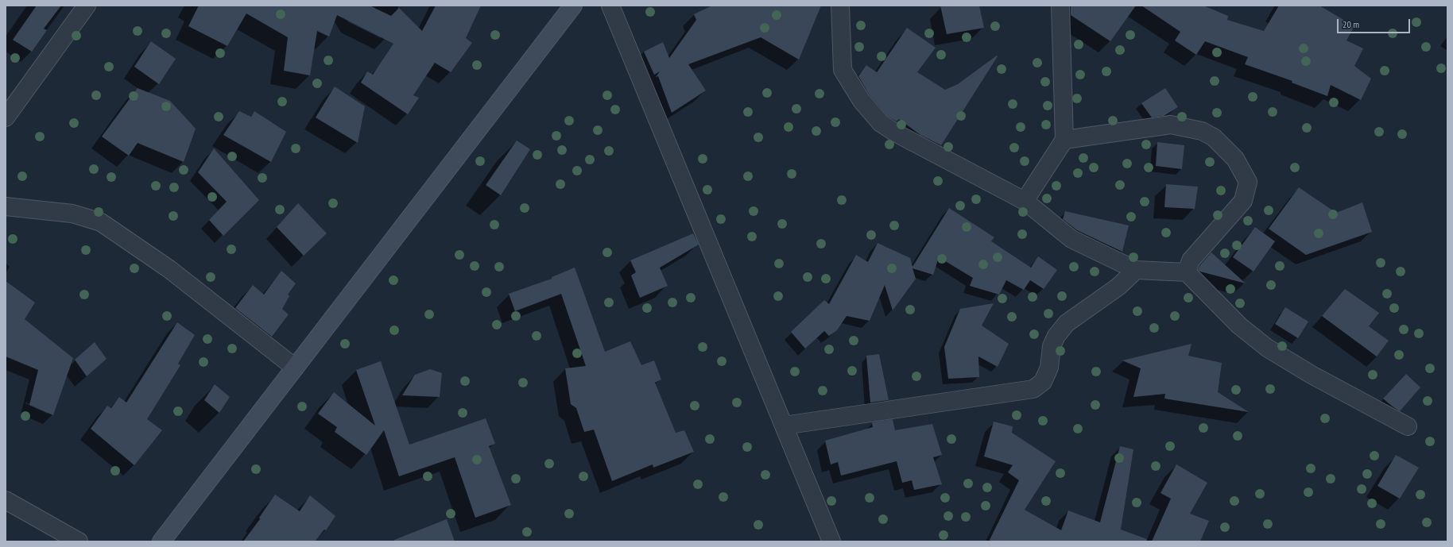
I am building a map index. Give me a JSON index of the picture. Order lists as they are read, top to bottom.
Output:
{
  "scale_bar": "20 m"
}
